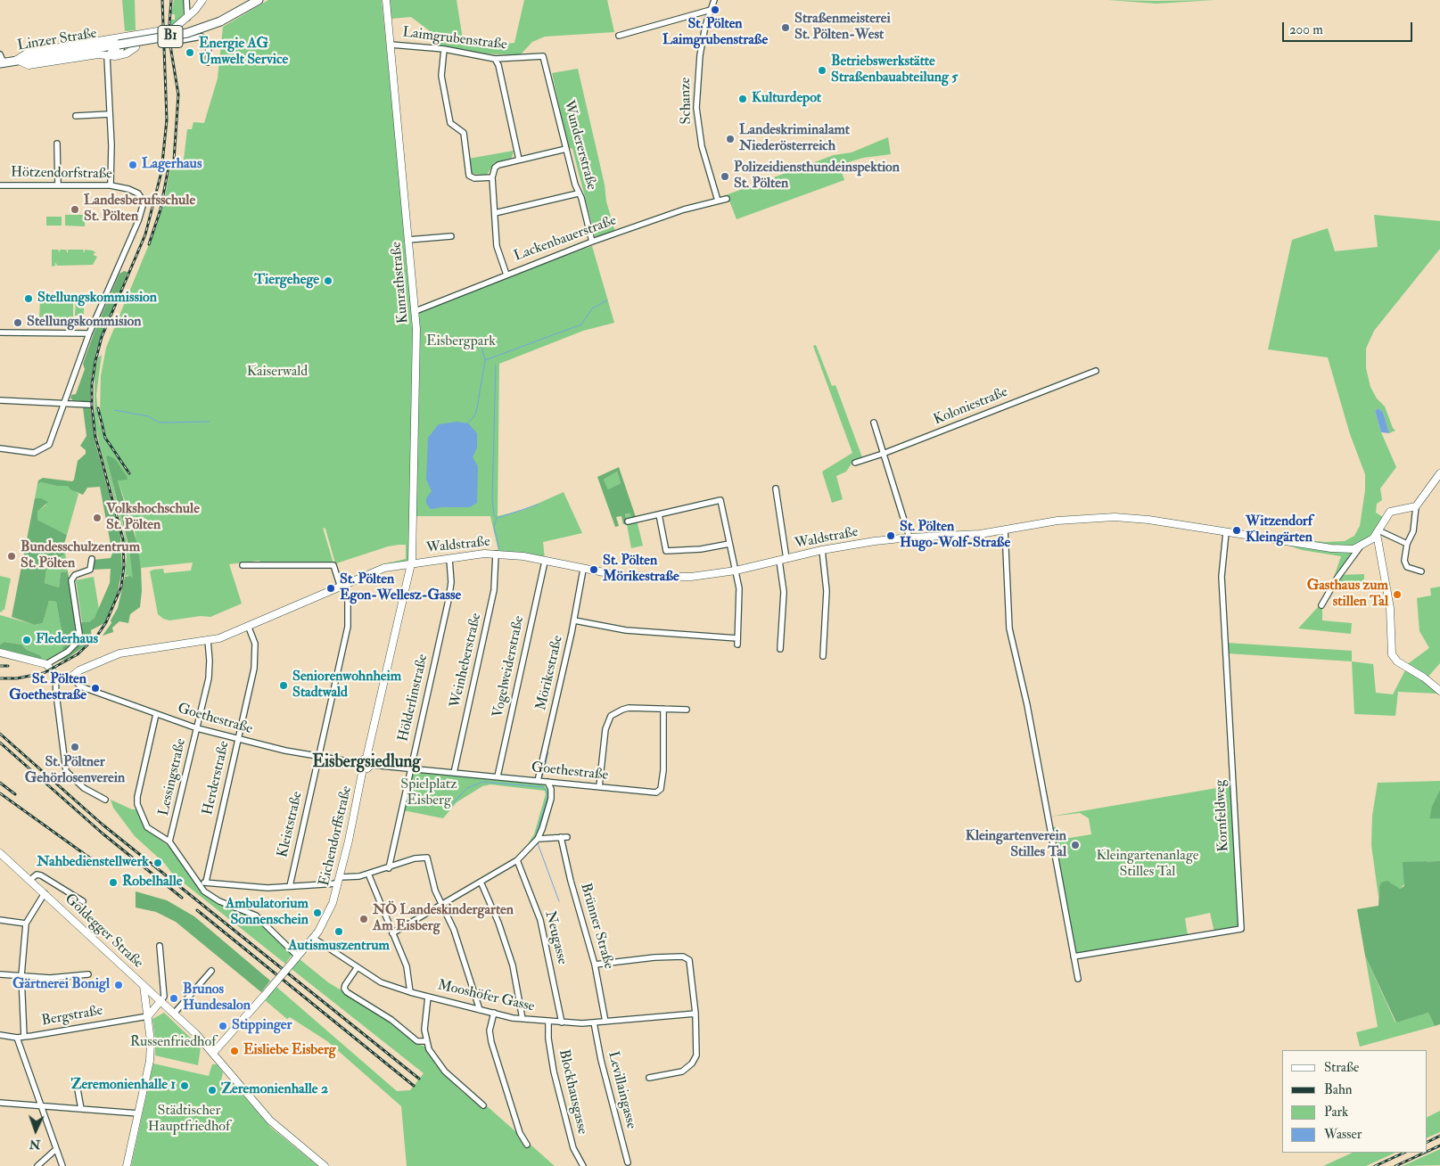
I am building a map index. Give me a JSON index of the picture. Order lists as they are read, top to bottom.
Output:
{
  "streets": {
    "main road": ["B1", "Linzer Straße"],
    "street": [
      "Laimgrubenstraße",
      "Schanze",
      "Wundererstraße",
      "Hötzendorfstraße",
      "Lackenbauerstraße",
      "Kunrathstraße",
      "Koloniestraße",
      "Waldstraße",
      "Weinheberstraße",
      "Vogelweiderstraße",
      "Mörikestraße",
      "Hölderlinstraße",
      "Goethestraße",
      "Lessingstraße",
      "Herderstraße",
      "Kornfeldweg",
      "Kleiststraße",
      "Eichendorffstraße",
      "Brünner Straße",
      "Goldegger Straße",
      "Neugasse",
      "Mooshöfer Gasse",
      "Bergstraße",
      "Levillaingasse",
      "Blockhausgasse"
    ]
  },
  "crossings": [
    ["B1", "Linzer Straße"],
    ["Laimgrubenstraße", "Wundererstraße"],
    ["Laimgrubenstraße", "Kunrathstraße"],
    ["Schanze", "Lackenbauerstraße"],
    ["Wundererstraße", "Lackenbauerstraße"],
    ["Lackenbauerstraße", "Kunrathstraße"],
    ["Kunrathstraße", "Waldstraße"],
    ["Waldstraße", "Weinheberstraße"],
    ["Waldstraße", "Vogelweiderstraße"],
    ["Waldstraße", "Mörikestraße"],
    ["Waldstraße", "Hölderlinstraße"],
    ["Waldstraße", "Goethestraße"],
    ["Waldstraße", "Lessingstraße"],
    ["Waldstraße", "Herderstraße"],
    ["Waldstraße", "Kornfeldweg"],
    ["Waldstraße", "Kleiststraße"],
    ["Weinheberstraße", "Goethestraße"],
    ["Vogelweiderstraße", "Goethestraße"],
    ["Mörikestraße", "Goethestraße"],
    ["Hölderlinstraße", "Goethestraße"],
    ["Goethestraße", "Lessingstraße"],
    ["Goethestraße", "Herderstraße"],
    ["Goethestraße", "Kleiststraße"],
    ["Goethestraße", "Eichendorffstraße"],
    ["Eichendorffstraße", "Goldegger Straße"],
    ["Eichendorffstraße", "Mooshöfer Gasse"],
    ["Brünner Straße", "Mooshöfer Gasse"],
    ["Neugasse", "Mooshöfer Gasse"],
    ["Mooshöfer Gasse", "Levillaingasse"],
    ["Mooshöfer Gasse", "Blockhausgasse"]
  ],
  "districts": ["Eisbergsiedlung"],
  "parks": [
    "Eisbergpark",
    "Kaiserwald",
    "Spielplatz Eisberg",
    "Kleingartenanlage Stilles Tal",
    "Russenfriedhof",
    "Städtischer Hauptfriedhof"
  ],
  "places": [
    "St. Pölten Laimgrubenstraße",
    "Straßenmeisterei St. Pölten-West",
    "Energie AG Umwelt Service",
    "Betriebswerkstätte Straßenbauabteilung 5",
    "Kulturdepot",
    "Landeskriminalamt Niederösterreich",
    "Lagerhaus",
    "Polizeidiensthundeinspektion St. Pölten",
    "Landesberufsschule St. Pölten",
    "Tiergehege",
    "Stellungskommission",
    "Stellungskommision",
    "Volkshochschule St. Pölten",
    "Witzendorf Kleingärten",
    "St. Pölten Hugo-Wolf-Straße",
    "Bundesschulzentrum St. Pölten",
    "St. Pölten Mörikestraße",
    "St. Pölten Egon-Wellesz-Gasse",
    "Gasthaus zum stillen Tal",
    "Flederhaus",
    "Seniorenwohnheim Stadtwald",
    "St. Pölten Goethestraße",
    "St. Pöltner Gehörlosenverein",
    "Kleingartenverein Stilles Tal",
    "Nahbedienstellwerk",
    "Robelhalle",
    "Ambulatorium Sonnenschein",
    "NÖ Landeskindergarten Am Eisberg",
    "Autismuszentrum",
    "Gärtnerei Bonigl",
    "Brunos Hundesalon",
    "Stippinger",
    "Eisliebe Eisberg",
    "Zeremonienhalle 1",
    "Zeremonienhalle 2"
  ],
  "legend": [
    "Straße",
    "Bahn",
    "Park",
    "Wasser"
  ],
  "scale_bar": "200 m",
  "north": "bottom"
}
